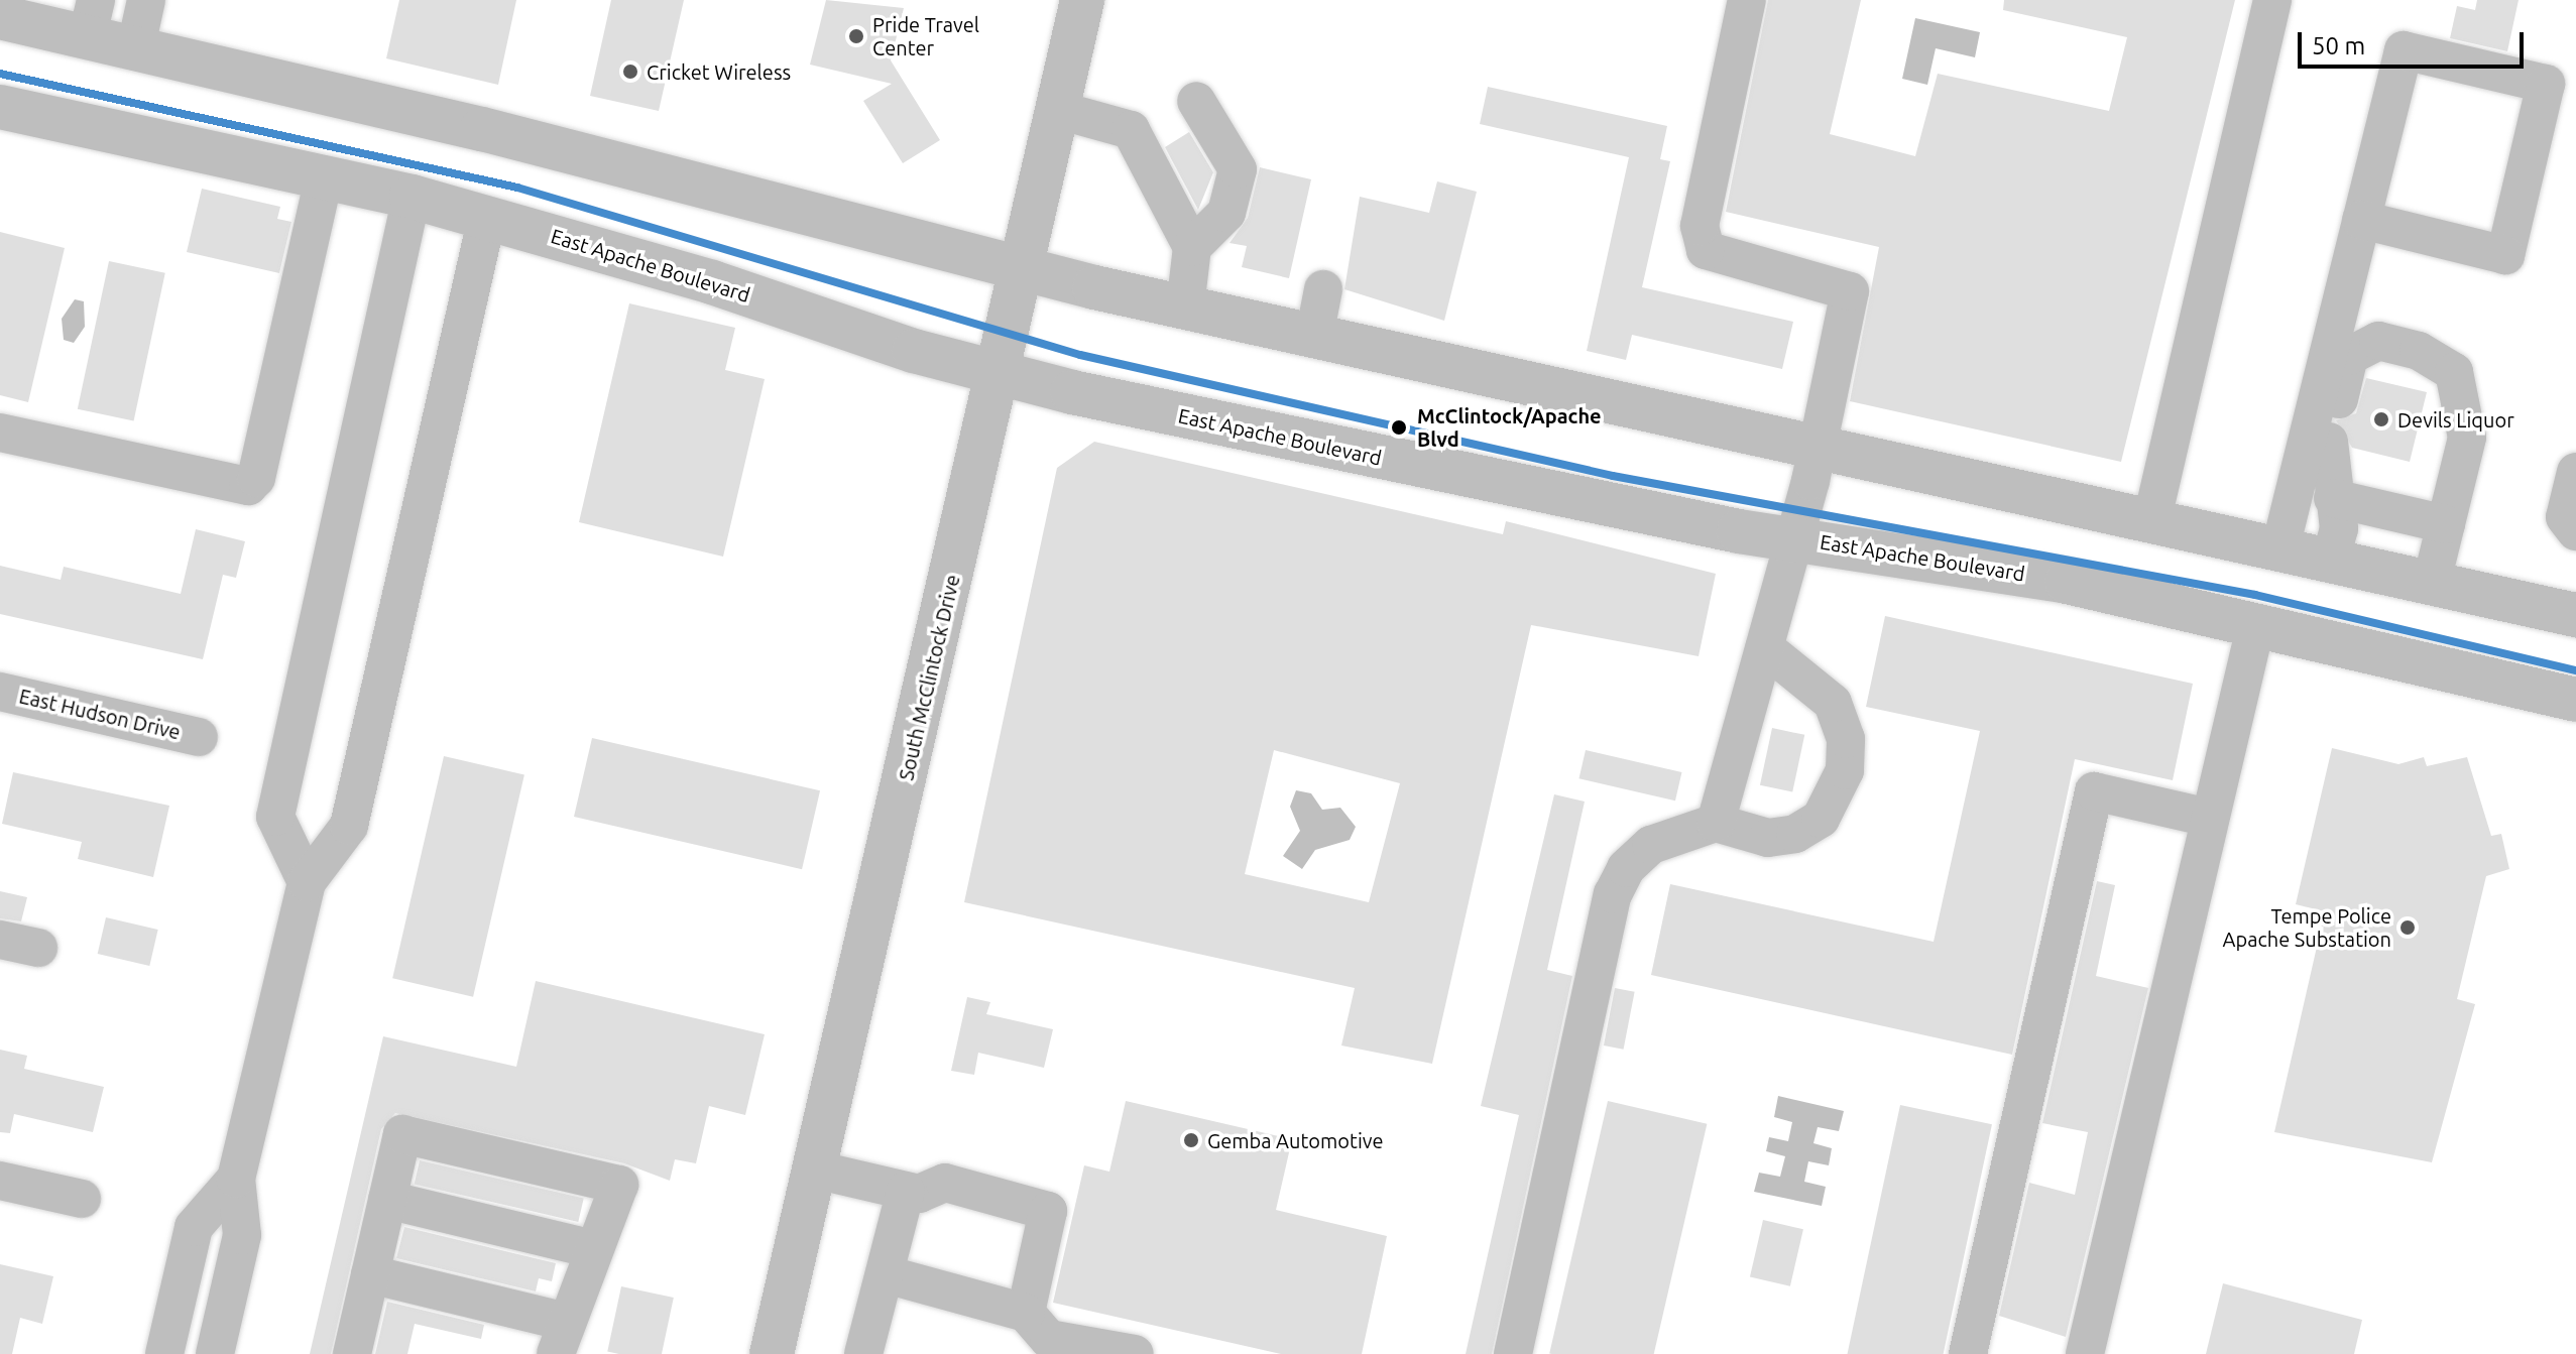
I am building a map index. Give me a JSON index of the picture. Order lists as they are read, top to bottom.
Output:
{
  "streets": {
    "main road": ["East Apache Boulevard", "South McClintock Drive"],
    "street": ["East Hudson Drive"]
  },
  "crossings": [
    ["East Apache Boulevard", "South McClintock Drive"]
  ],
  "places": [
    "Pride Travel Center",
    "Cricket Wireless",
    "Devils Liquor",
    "McClintock/Apache Blvd",
    "Tempe Police Apache Substation",
    "Gemba Automotive"
  ],
  "scale_bar": "50 m"
}
